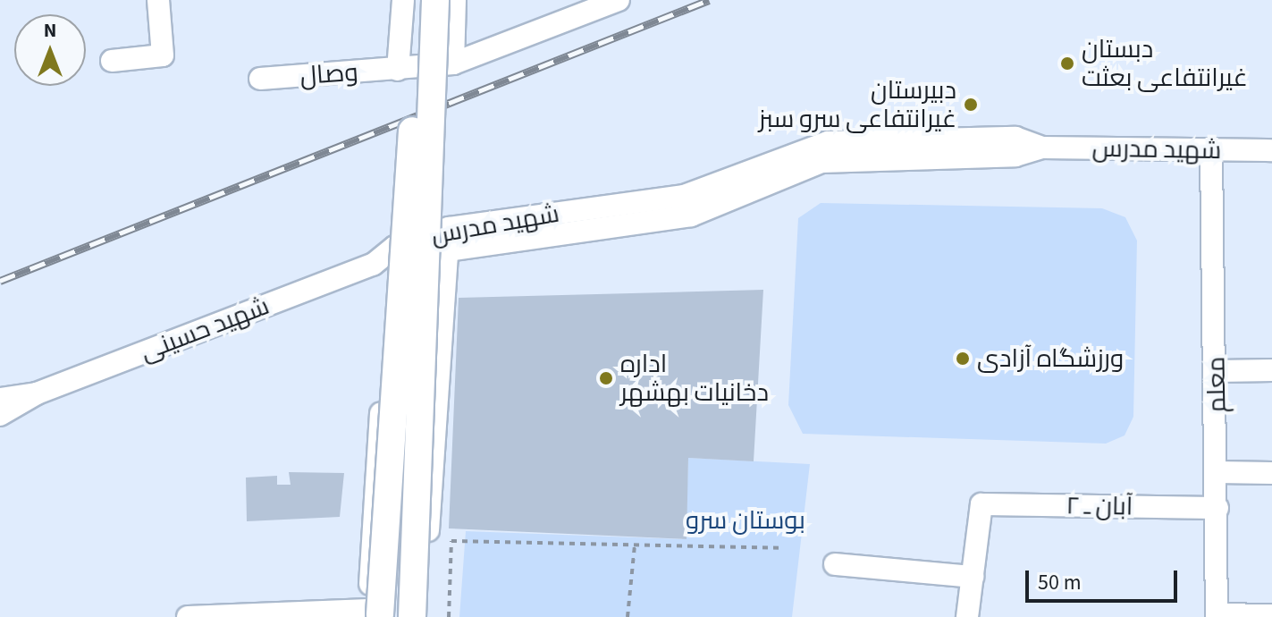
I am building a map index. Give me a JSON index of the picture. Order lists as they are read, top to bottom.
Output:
{
  "streets": {
    "street": [
      "وصال",
      "شهید مدرس",
      "شهید حسینی",
      "معلم",
      "آبان ـ ۲"
    ]
  },
  "crossings": [
    ["شهید مدرس", "شهید حسینی"],
    ["شهید مدرس", "معلم"],
    ["معلم", "آبان ـ ۲"]
  ],
  "parks": ["بوستان سرو"],
  "places": [
    "دبستان غیرانتفاعی بعثت",
    "دبیرستان غیرانتفاعی سرو سبز",
    "ورزشگاه آزادی",
    "اداره دخانیات بهشهر"
  ],
  "scale_bar": "50 m",
  "north": "top"
}
